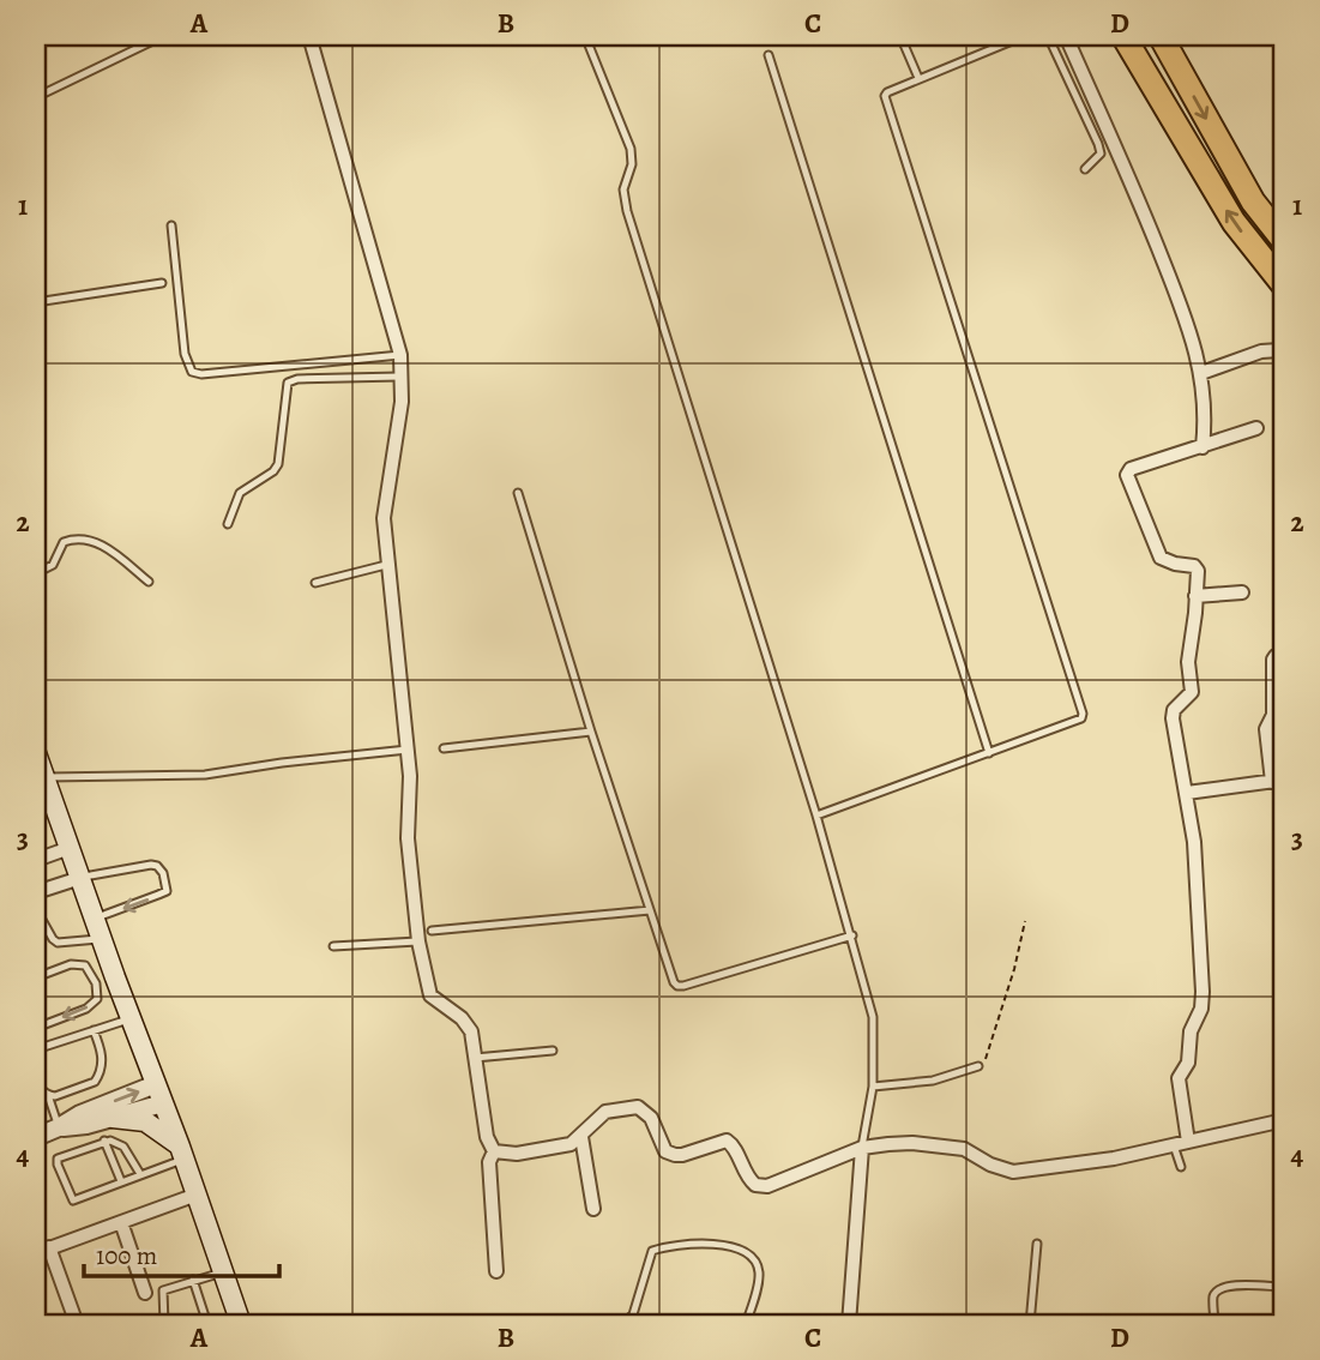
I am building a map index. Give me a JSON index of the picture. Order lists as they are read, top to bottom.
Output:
{
  "scale_bar": "100 m",
  "grid": {
    "columns": [
      "A",
      "B",
      "C",
      "D"
    ],
    "rows": [
      "1",
      "2",
      "3",
      "4"
    ]
  }
}
